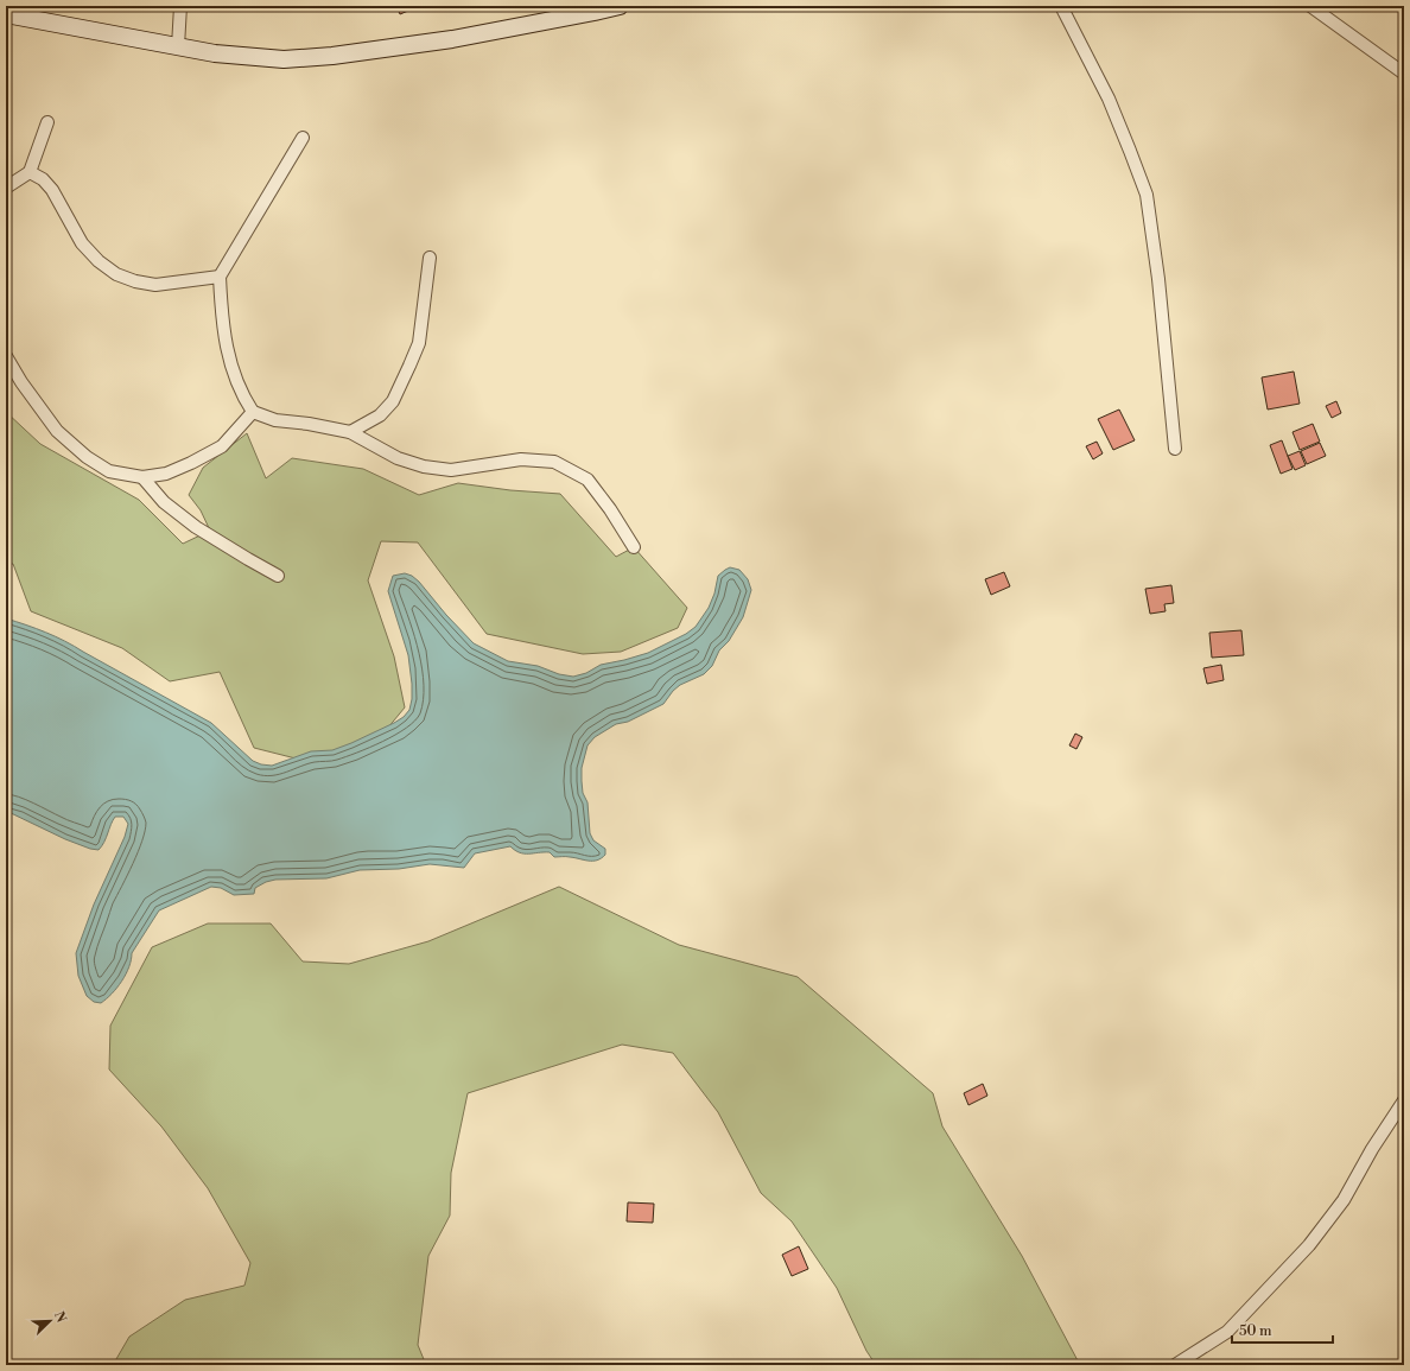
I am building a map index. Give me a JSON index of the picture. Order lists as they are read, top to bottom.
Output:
{
  "scale_bar": "50 m",
  "north": "top right"
}
